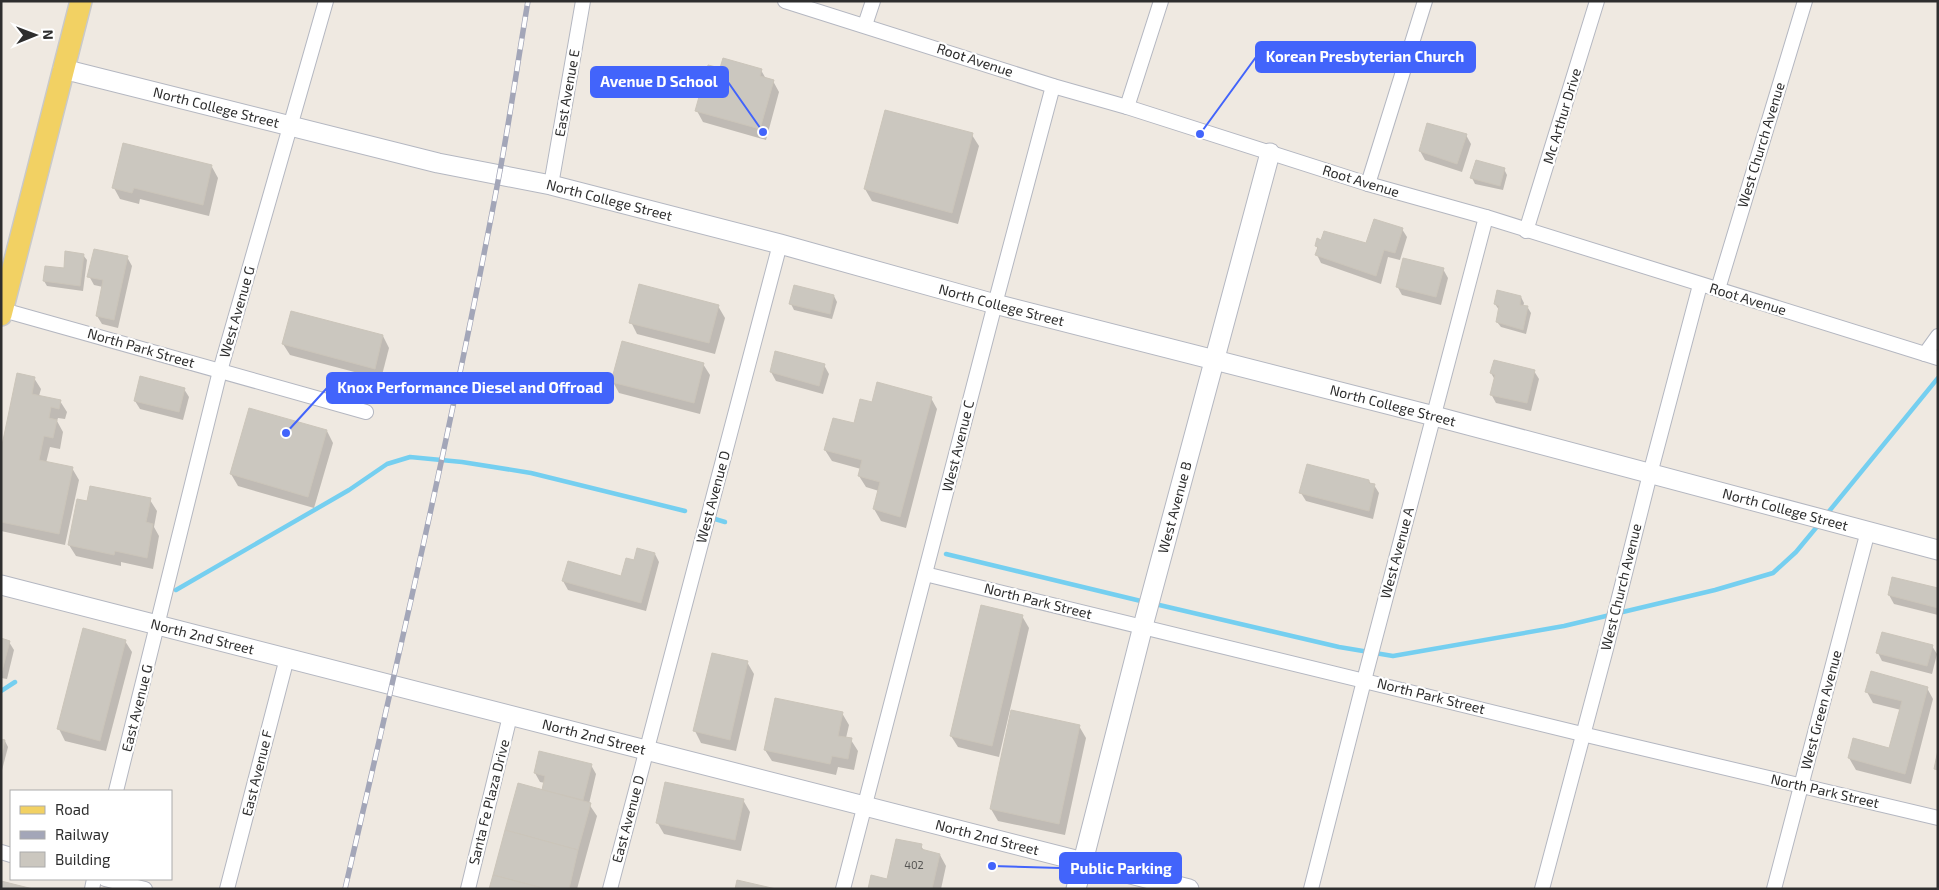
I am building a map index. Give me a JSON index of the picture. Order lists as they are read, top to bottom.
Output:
{
  "streets": {
    "street": [
      "Root Avenue",
      "East Avenue E",
      "North College Street",
      "Mc Arthur Drive",
      "West Church Avenue",
      "West Avenue G",
      "North Park Street",
      "West Avenue C",
      "West Avenue D",
      "West Avenue B",
      "West Avenue A",
      "North 2nd Street",
      "East Avenue G",
      "West Green Avenue",
      "East Avenue F",
      "Santa Fe Plaza Drive",
      "East Avenue D"
    ]
  },
  "crossings": [
    ["Root Avenue", "Mc Arthur Drive"],
    ["Root Avenue", "West Church Avenue"],
    ["Root Avenue", "West Avenue C"],
    ["Root Avenue", "West Avenue B"],
    ["Root Avenue", "West Avenue A"],
    ["East Avenue E", "North College Street"],
    ["North College Street", "West Church Avenue"],
    ["North College Street", "West Avenue G"],
    ["North College Street", "West Avenue C"],
    ["North College Street", "West Avenue D"],
    ["North College Street", "West Avenue B"],
    ["North College Street", "West Avenue A"],
    ["North College Street", "West Green Avenue"],
    ["West Church Avenue", "North Park Street"],
    ["West Avenue G", "North Park Street"],
    ["West Avenue G", "North 2nd Street"],
    ["West Avenue G", "East Avenue G"],
    ["North Park Street", "West Avenue C"],
    ["North Park Street", "West Avenue B"],
    ["North Park Street", "West Avenue A"],
    ["North Park Street", "West Green Avenue"],
    ["West Avenue C", "North 2nd Street"],
    ["West Avenue D", "North 2nd Street"],
    ["West Avenue D", "East Avenue D"],
    ["West Avenue B", "North 2nd Street"],
    ["North 2nd Street", "East Avenue G"],
    ["North 2nd Street", "East Avenue F"],
    ["North 2nd Street", "Santa Fe Plaza Drive"],
    ["North 2nd Street", "East Avenue D"]
  ],
  "places": [
    "Avenue D School",
    "Korean Presbyterian Church",
    "Knox Performance Diesel and Offroad",
    "Public Parking"
  ],
  "house_numbers": ["402"],
  "legend": ["Road", "Railway", "Building"],
  "north": "right"
}
